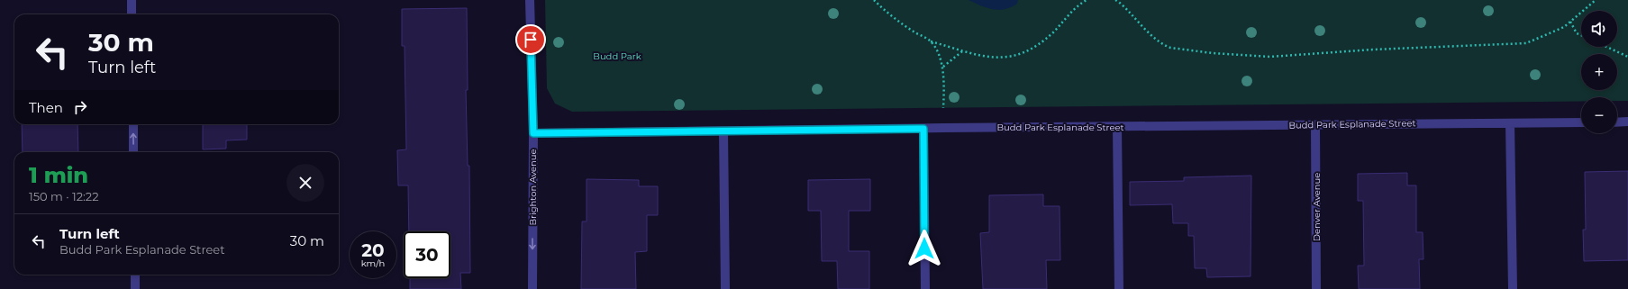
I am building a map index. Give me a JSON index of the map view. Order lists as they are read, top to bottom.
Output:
{
  "streets": {
    "street": ["Budd Park Esplanade Street", "Brighton Avenue", "Denver Avenue"]
  },
  "crossings": [
    ["Budd Park Esplanade Street", "Brighton Avenue"],
    ["Budd Park Esplanade Street", "Denver Avenue"]
  ],
  "one_way": ["Brighton Avenue"],
  "parks": ["Budd Park"],
  "page": {
    "map_buttons": ["+", "−"],
    "turn": ["30 m", "Turn left"],
    "then": "Then",
    "heading": ["1 min", "150 m · 12:22"],
    "list": [
      {
        "name": "Turn left",
        "note": "Budd Park Esplanade Street",
        "value": "30 m"
      }
    ],
    "speed": "20 km/h",
    "limit": "30"
  }
}
